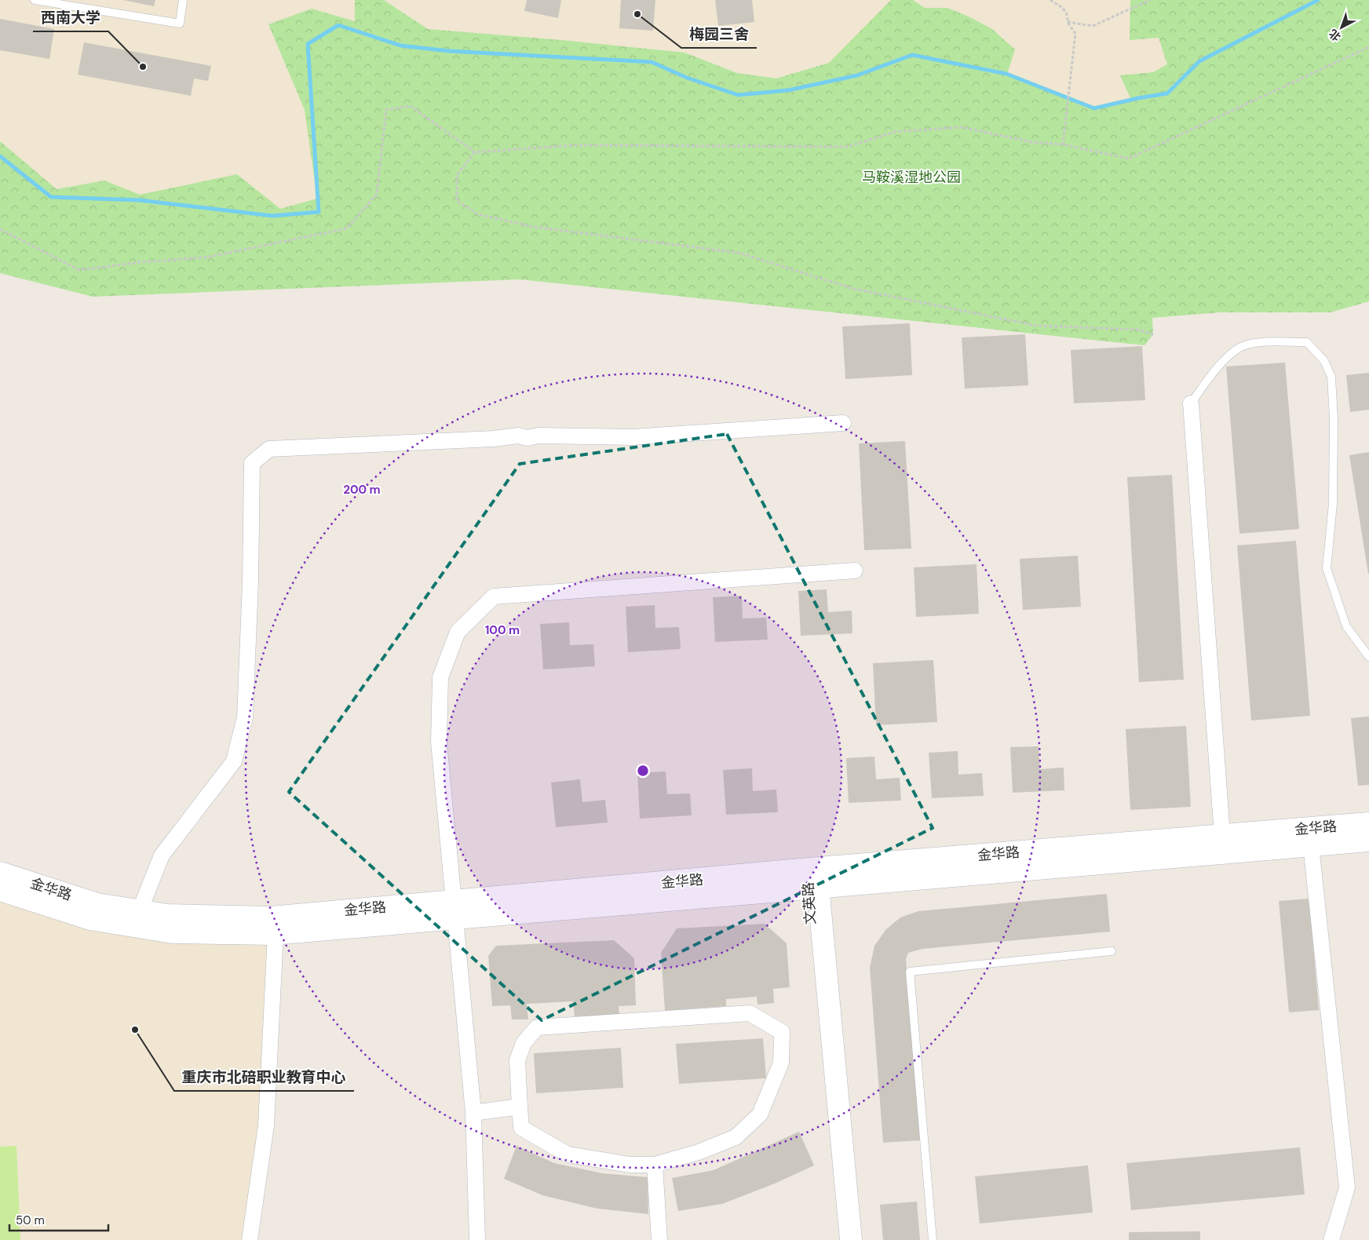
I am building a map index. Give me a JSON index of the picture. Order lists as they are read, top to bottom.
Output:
{
  "streets": {
    "main road": ["金华路", "文英路"]
  },
  "crossings": [
    ["金华路", "文英路"]
  ],
  "parks": ["马鞍溪湿地公园"],
  "places": ["梅园三舍", "西南大学", "重庆市北碚职业教育中心"],
  "scale_bar": "50 m",
  "north": "bottom left",
  "rings": ["200 m", "100 m"]
}
